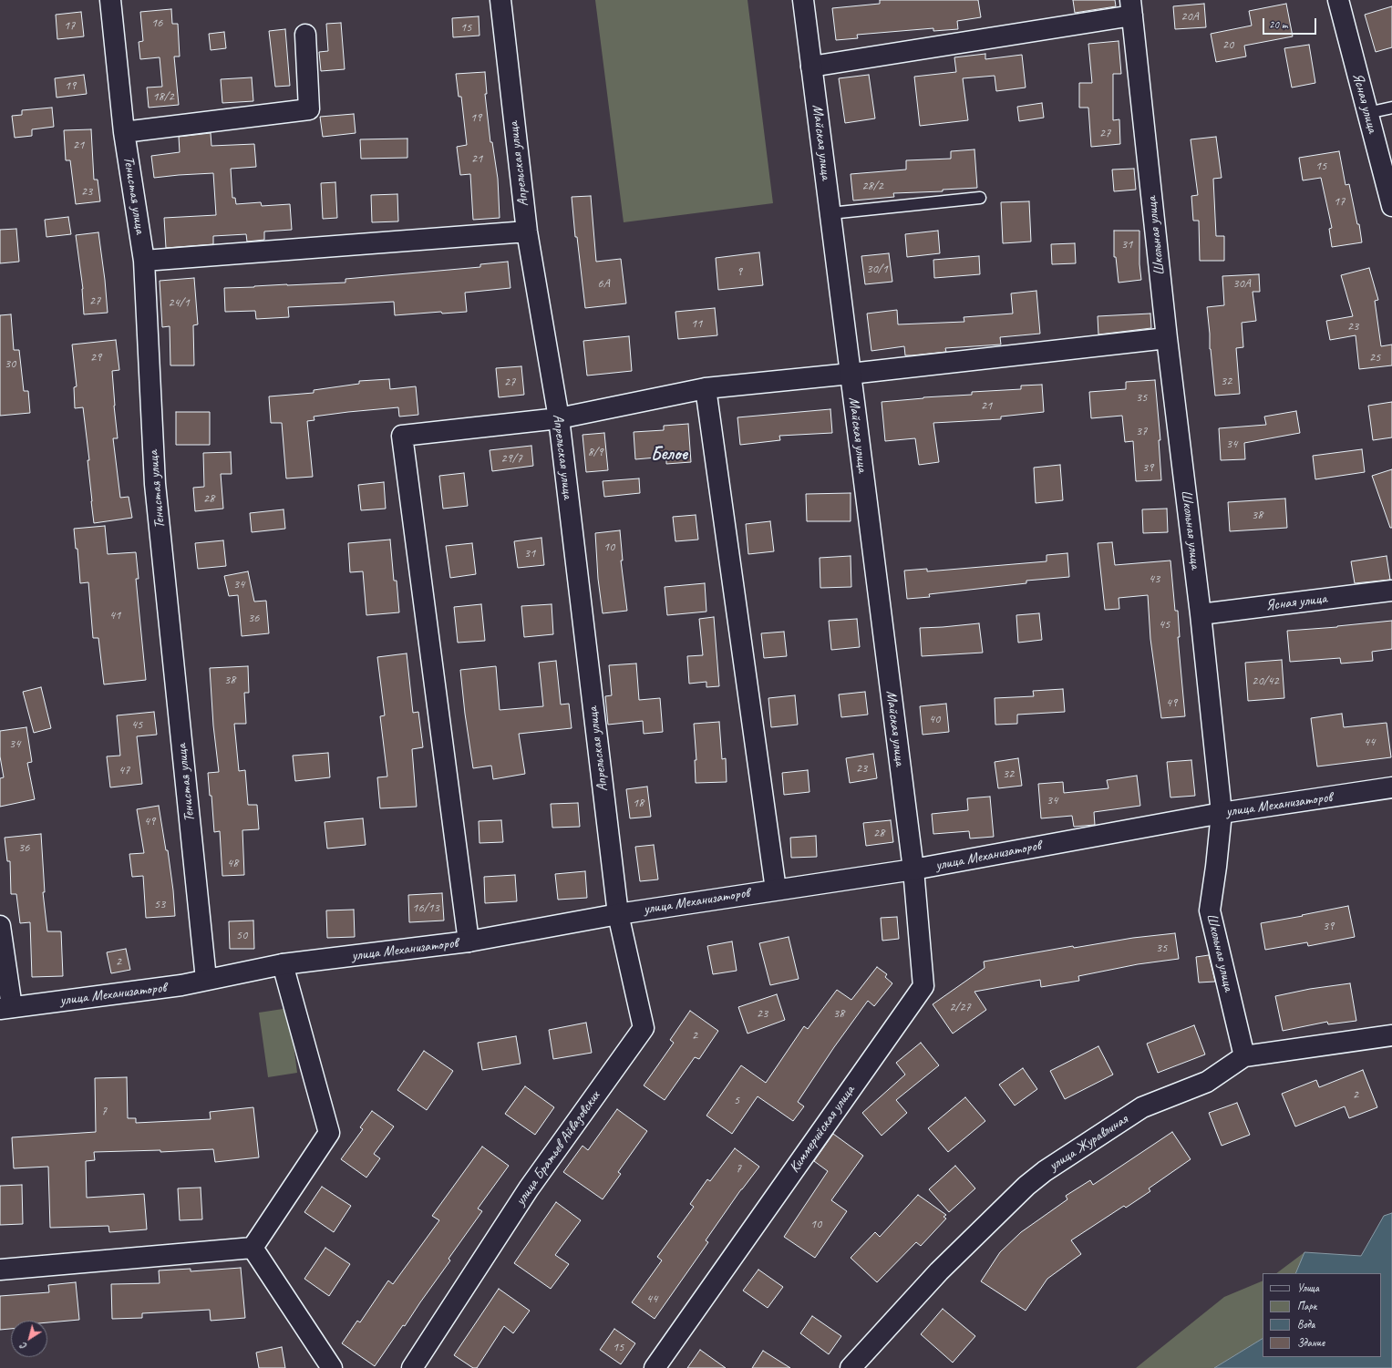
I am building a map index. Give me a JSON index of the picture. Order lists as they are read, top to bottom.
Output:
{
  "streets": {
    "street": [
      "Ясная улица",
      "Майская улица",
      "Апрельская улица",
      "Тенистая улица",
      "Школьная улица",
      "улица Механизаторов",
      "Киммерийская улица",
      "улица Журавлиная",
      "улица Братьев Айвазовских"
    ]
  },
  "crossings": [
    ["Ясная улица", "Школьная улица"],
    ["Майская улица", "улица Механизаторов"],
    ["Майская улица", "Киммерийская улица"],
    ["Апрельская улица", "улица Механизаторов"],
    ["Апрельская улица", "улица Братьев Айвазовских"],
    ["Тенистая улица", "улица Механизаторов"],
    ["Школьная улица", "улица Механизаторов"],
    ["Школьная улица", "улица Журавлиная"],
    ["улица Механизаторов", "Киммерийская улица"],
    ["улица Механизаторов", "улица Братьев Айвазовских"]
  ],
  "districts": ["Белое"],
  "house_numbers": [
    "20А",
    "16",
    "17",
    "15",
    "20",
    "19",
    "18/2",
    "19",
    "27",
    "21",
    "21",
    "15",
    "28/2",
    "23",
    "17",
    "31",
    "30/1",
    "9",
    "6А",
    "30А",
    "27",
    "24/1",
    "11",
    "23",
    "29",
    "25",
    "30",
    "32",
    "27",
    "35",
    "21",
    "37",
    "34",
    "8/9",
    "29/7",
    "39",
    "28",
    "38",
    "10",
    "31",
    "43",
    "34",
    "41",
    "36",
    "45",
    "38",
    "20/42",
    "49",
    "40",
    "45",
    "44",
    "34",
    "23",
    "47",
    "32",
    "34",
    "18",
    "49",
    "28",
    "36",
    "48",
    "53",
    "16/13",
    "39",
    "50",
    "35",
    "2",
    "2/27",
    "23",
    "38",
    "2",
    "2",
    "5",
    "7",
    "7",
    "10",
    "44",
    "15"
  ],
  "legend": [
    "Улица",
    "Парк",
    "Вода",
    "Здание"
  ],
  "scale_bar": "20 m",
  "north": "bottom left"
}
